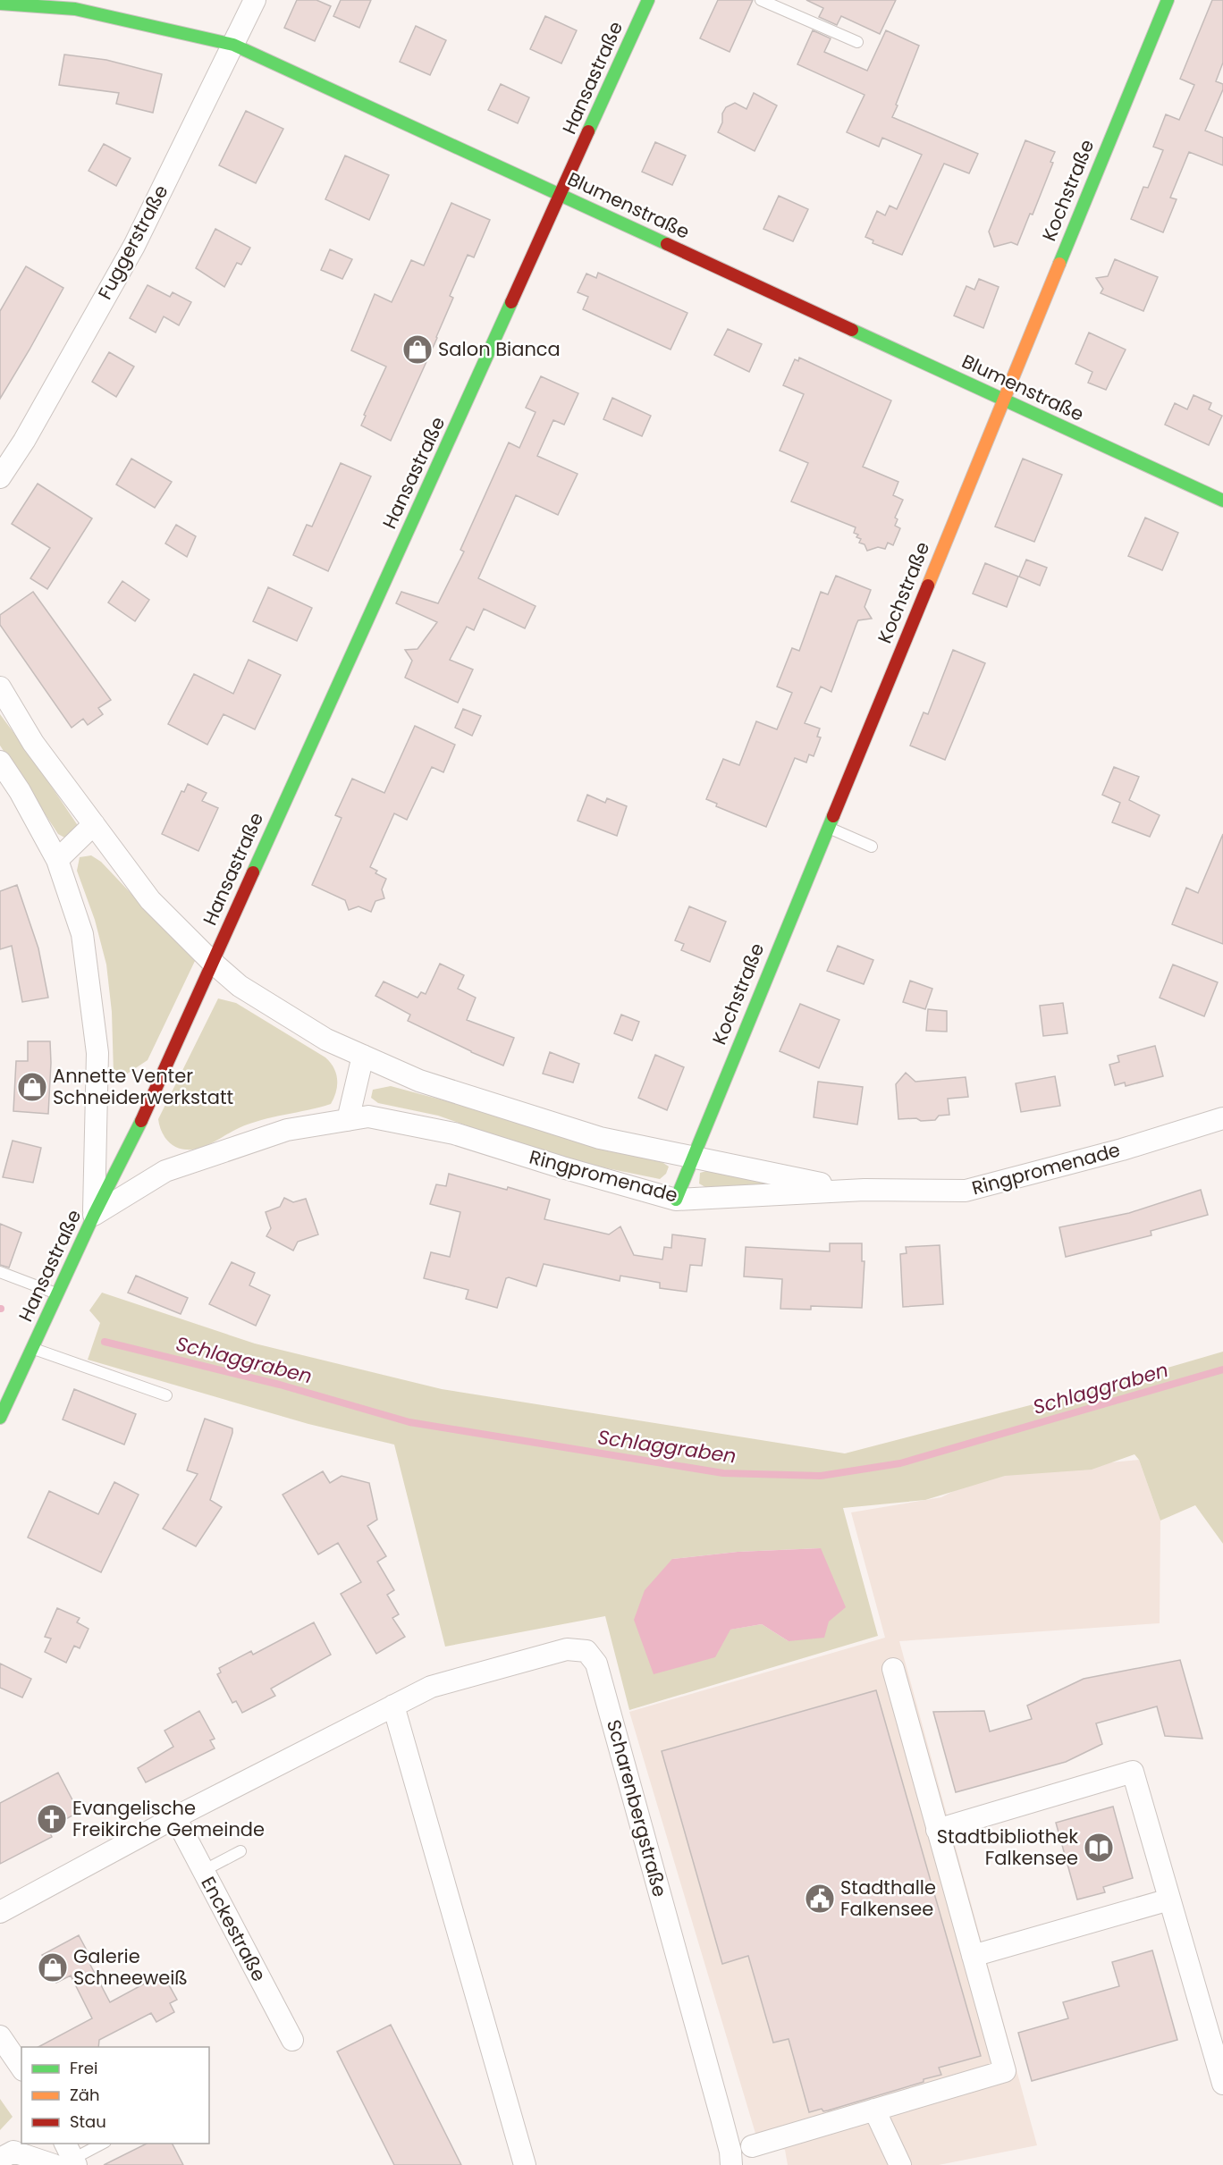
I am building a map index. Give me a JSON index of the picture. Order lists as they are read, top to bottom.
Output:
{
  "streets": {
    "street": [
      "Hansastraße",
      "Kochstraße",
      "Blumenstraße",
      "Fuggerstraße",
      "Ringpromenade",
      "Scharenbergstraße",
      "Enckestraße"
    ]
  },
  "crossings": [
    ["Hansastraße", "Blumenstraße"],
    ["Hansastraße", "Ringpromenade"],
    ["Kochstraße", "Blumenstraße"],
    ["Kochstraße", "Ringpromenade"],
    ["Blumenstraße", "Fuggerstraße"],
    ["Scharenbergstraße", "Enckestraße"]
  ],
  "water": ["Schlaggraben"],
  "places": {
    "shop": ["Salon Bianca", "Annette Venter Schneiderwerkstatt", "Galerie Schneeweiß"],
    "church": ["Evangelische Freikirche Gemeinde"],
    "library": ["Stadtbibliothek Falkensee"],
    "public building": ["Stadthalle Falkensee"]
  },
  "legend": ["Frei", "Zäh", "Stau"]
}
